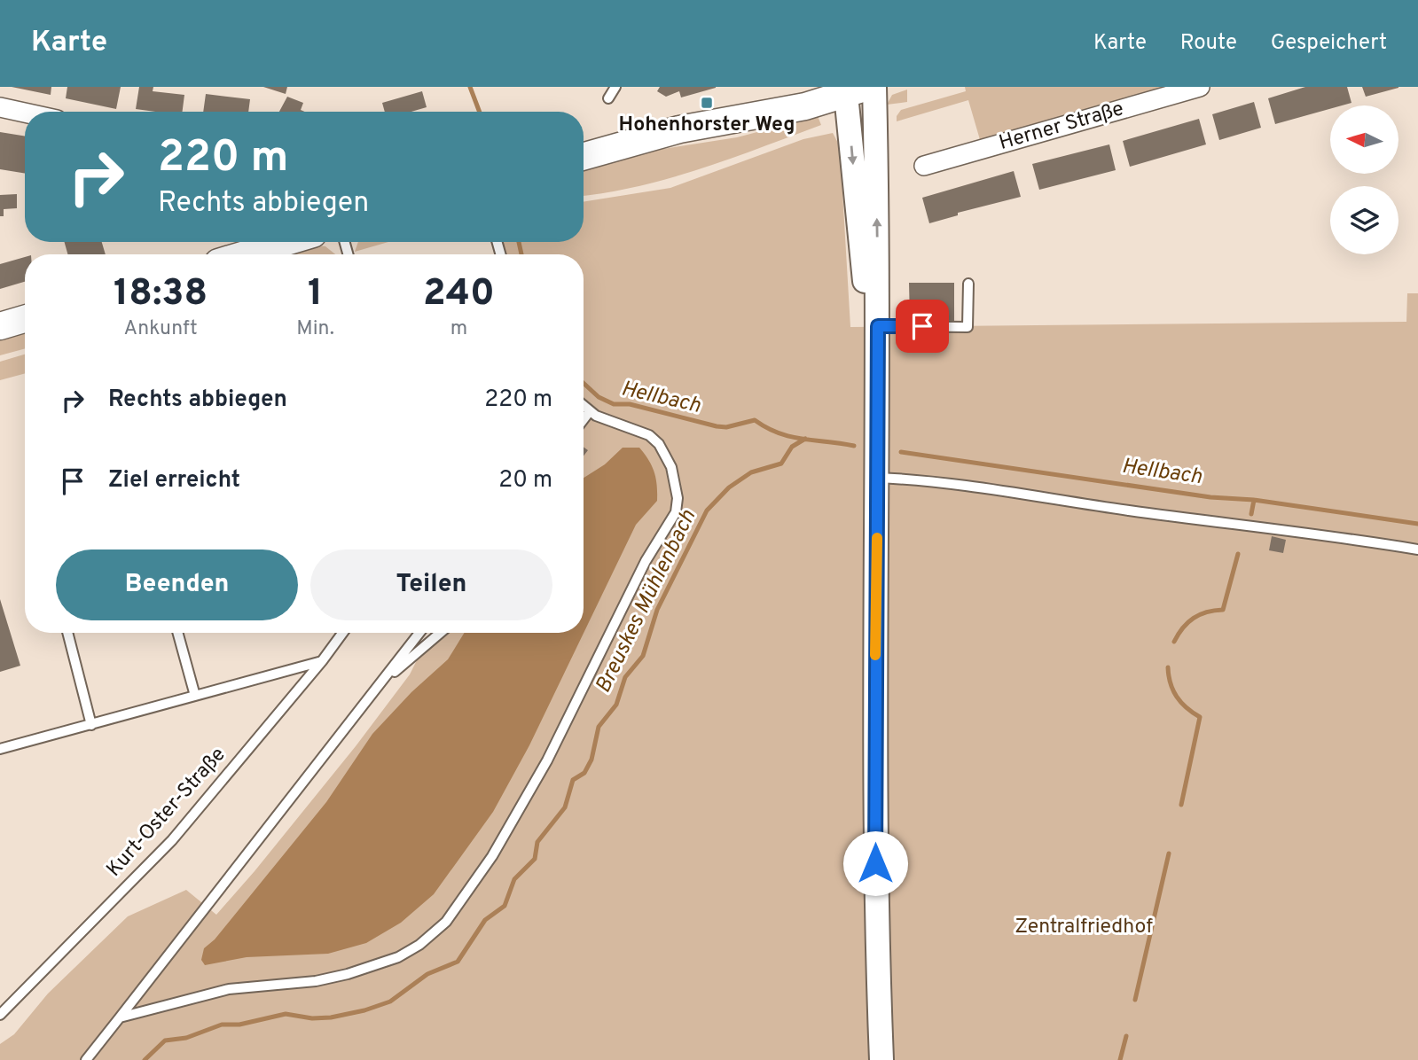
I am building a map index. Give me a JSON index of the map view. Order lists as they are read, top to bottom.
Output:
{
  "streets": {
    "street": ["Herner Straße"],
    "lane": ["Kurt-Oster-Straße"]
  },
  "water": ["Hellbach", "Breuskes Mühlenbach"],
  "parks": ["Zentralfriedhof"],
  "places": {
    "transit": ["Hohenhorster Weg"]
  },
  "north": "left",
  "page": {
    "header": "Karte",
    "nav": ["Karte", "Route", "Gespeichert"],
    "turn": ["220 m", "Rechts abbiegen"],
    "eta": [
      "18:38",
      "Ankunft",
      "1",
      "Min.",
      "240",
      "m"
    ],
    "list": [
      {
        "name": "Rechts abbiegen",
        "value": "220 m"
      },
      {
        "name": "Ziel erreicht",
        "value": "20 m"
      }
    ],
    "buttons": ["Beenden", "Teilen"]
  }
}
